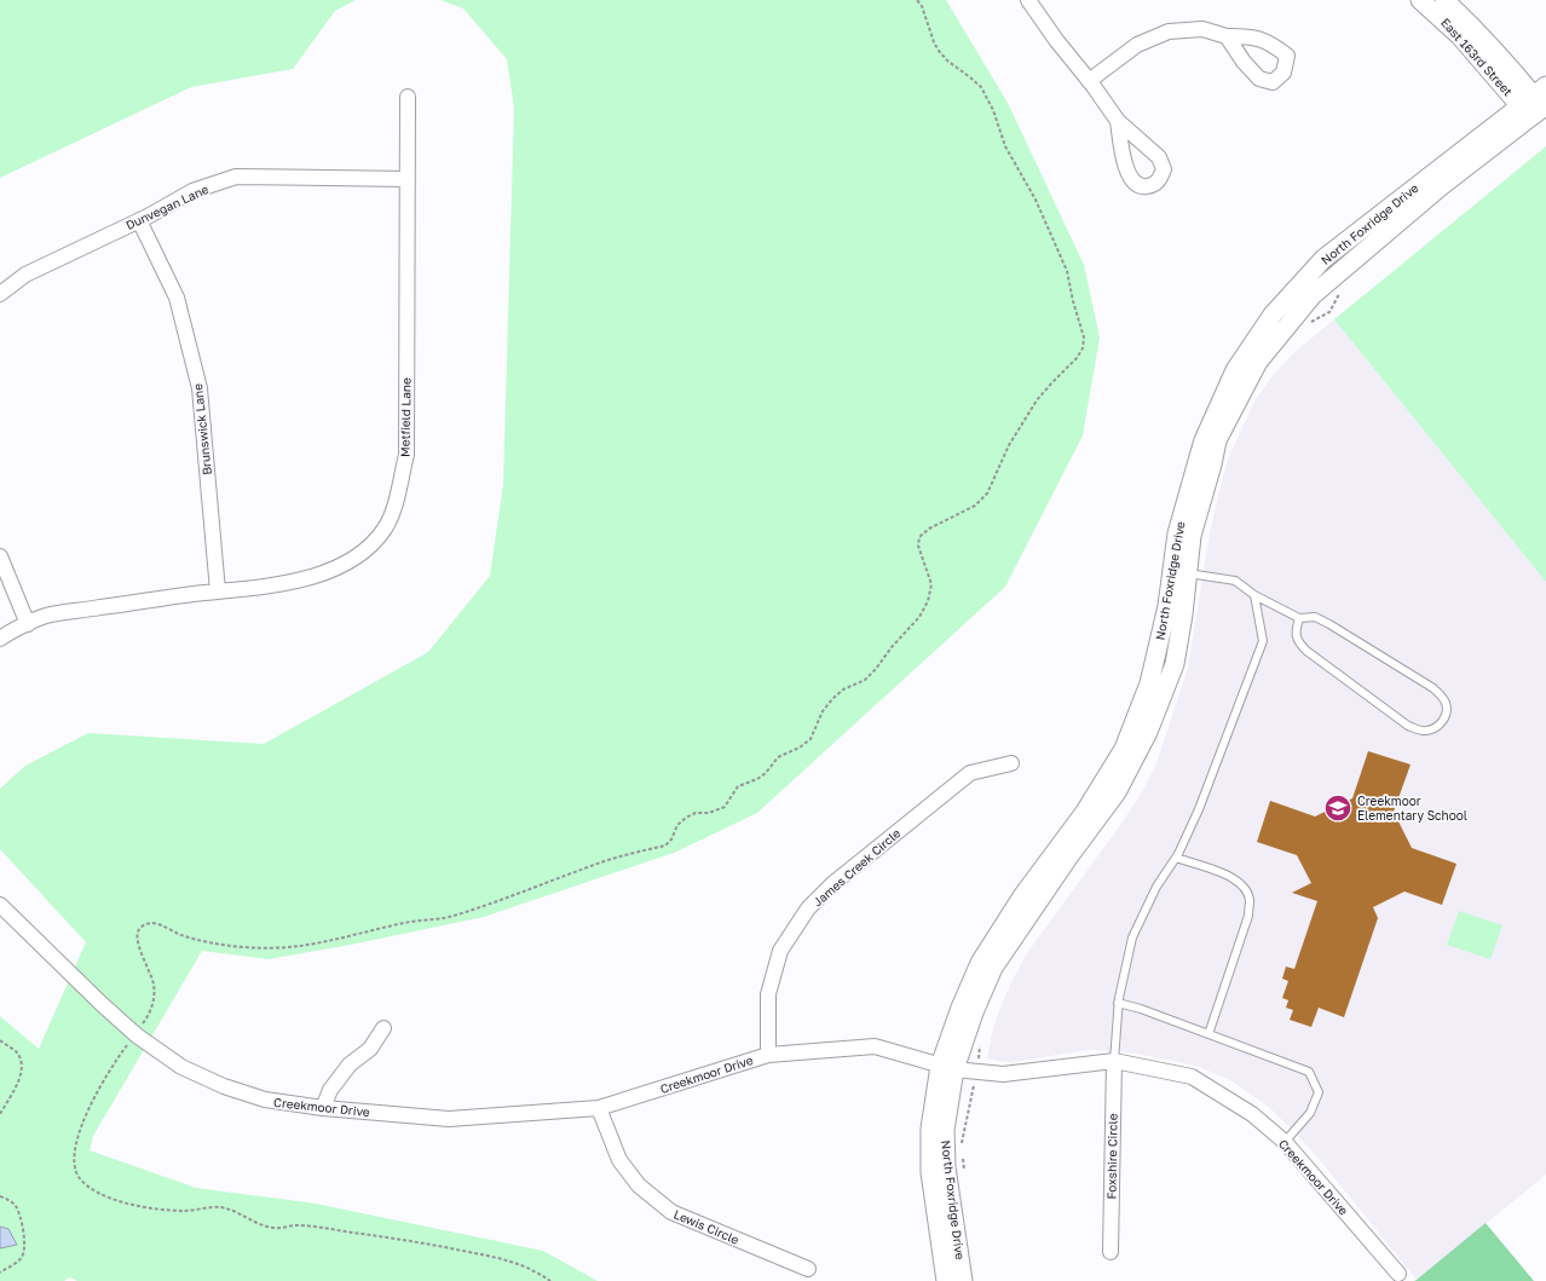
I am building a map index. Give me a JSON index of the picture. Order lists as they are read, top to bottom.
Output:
{
  "streets": {
    "street": [
      "East 163rd Street",
      "Dunvegan Lane",
      "North Foxridge Drive",
      "Metfield Lane",
      "Brunswick Lane",
      "James Creek Circle",
      "Creekmoor Drive",
      "Foxshire Circle",
      "Lewis Circle"
    ]
  },
  "crossings": [
    ["East 163rd Street", "North Foxridge Drive"],
    ["Dunvegan Lane", "Metfield Lane"],
    ["Dunvegan Lane", "Brunswick Lane"],
    ["North Foxridge Drive", "Creekmoor Drive"],
    ["Metfield Lane", "Brunswick Lane"],
    ["James Creek Circle", "Creekmoor Drive"],
    ["Creekmoor Drive", "Foxshire Circle"],
    ["Creekmoor Drive", "Lewis Circle"]
  ],
  "places": {
    "school or university": ["Creekmoor Elementary School"]
  }
}
